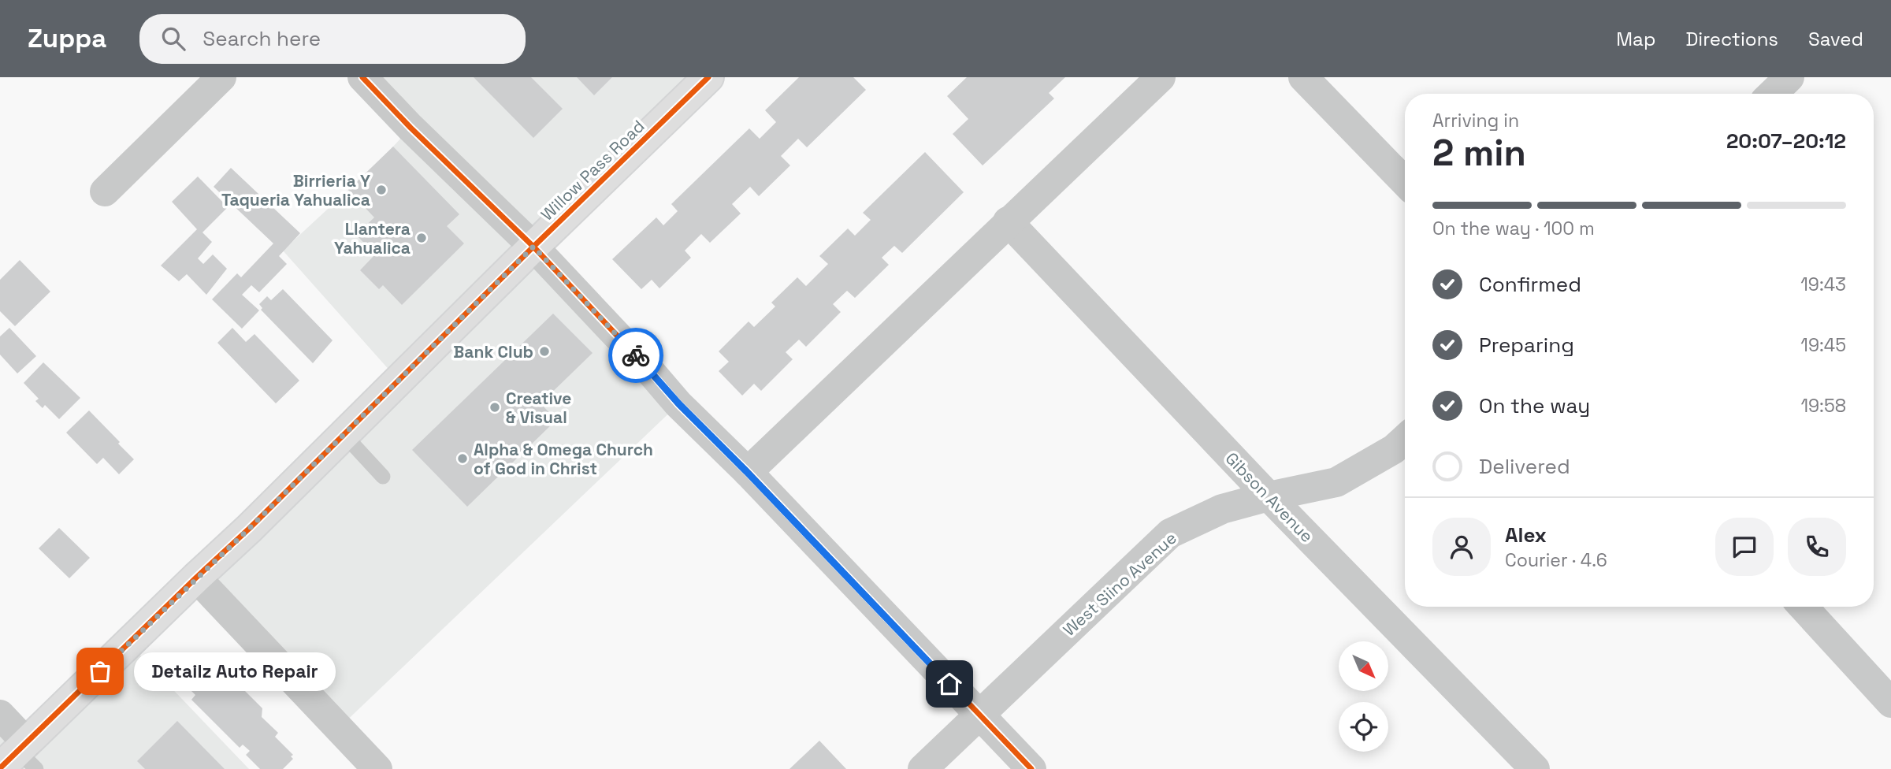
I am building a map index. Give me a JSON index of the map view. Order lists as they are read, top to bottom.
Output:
{
  "streets": {
    "main road": ["Willow Pass Road"],
    "street": ["Gibson Avenue", "West Siino Avenue"]
  },
  "crossings": [
    ["Gibson Avenue", "West Siino Avenue"]
  ],
  "places": [
    "Birrieria Y Taqueria Yahualica",
    "Llantera Yahualica",
    "Bank Club",
    "Creative & Visual",
    "Alpha & Omega Church of God in Christ",
    "Detailz Auto Repair"
  ],
  "north": "bottom right",
  "page": {
    "header": "Zuppa",
    "search": "Search here",
    "nav": ["Map", "Directions", "Saved"],
    "heading": ["2 min", "Arriving in", "20:07–20:12"],
    "panel": ["Alex", "Courier · 4.6"],
    "bar": "On the way · 100 m",
    "list": [
      ["Confirmed", "19:43"],
      ["Preparing", "19:45"],
      ["On the way", "19:58"],
      "Delivered"
    ],
    "bubble": "Detailz Auto Repair"
  }
}
